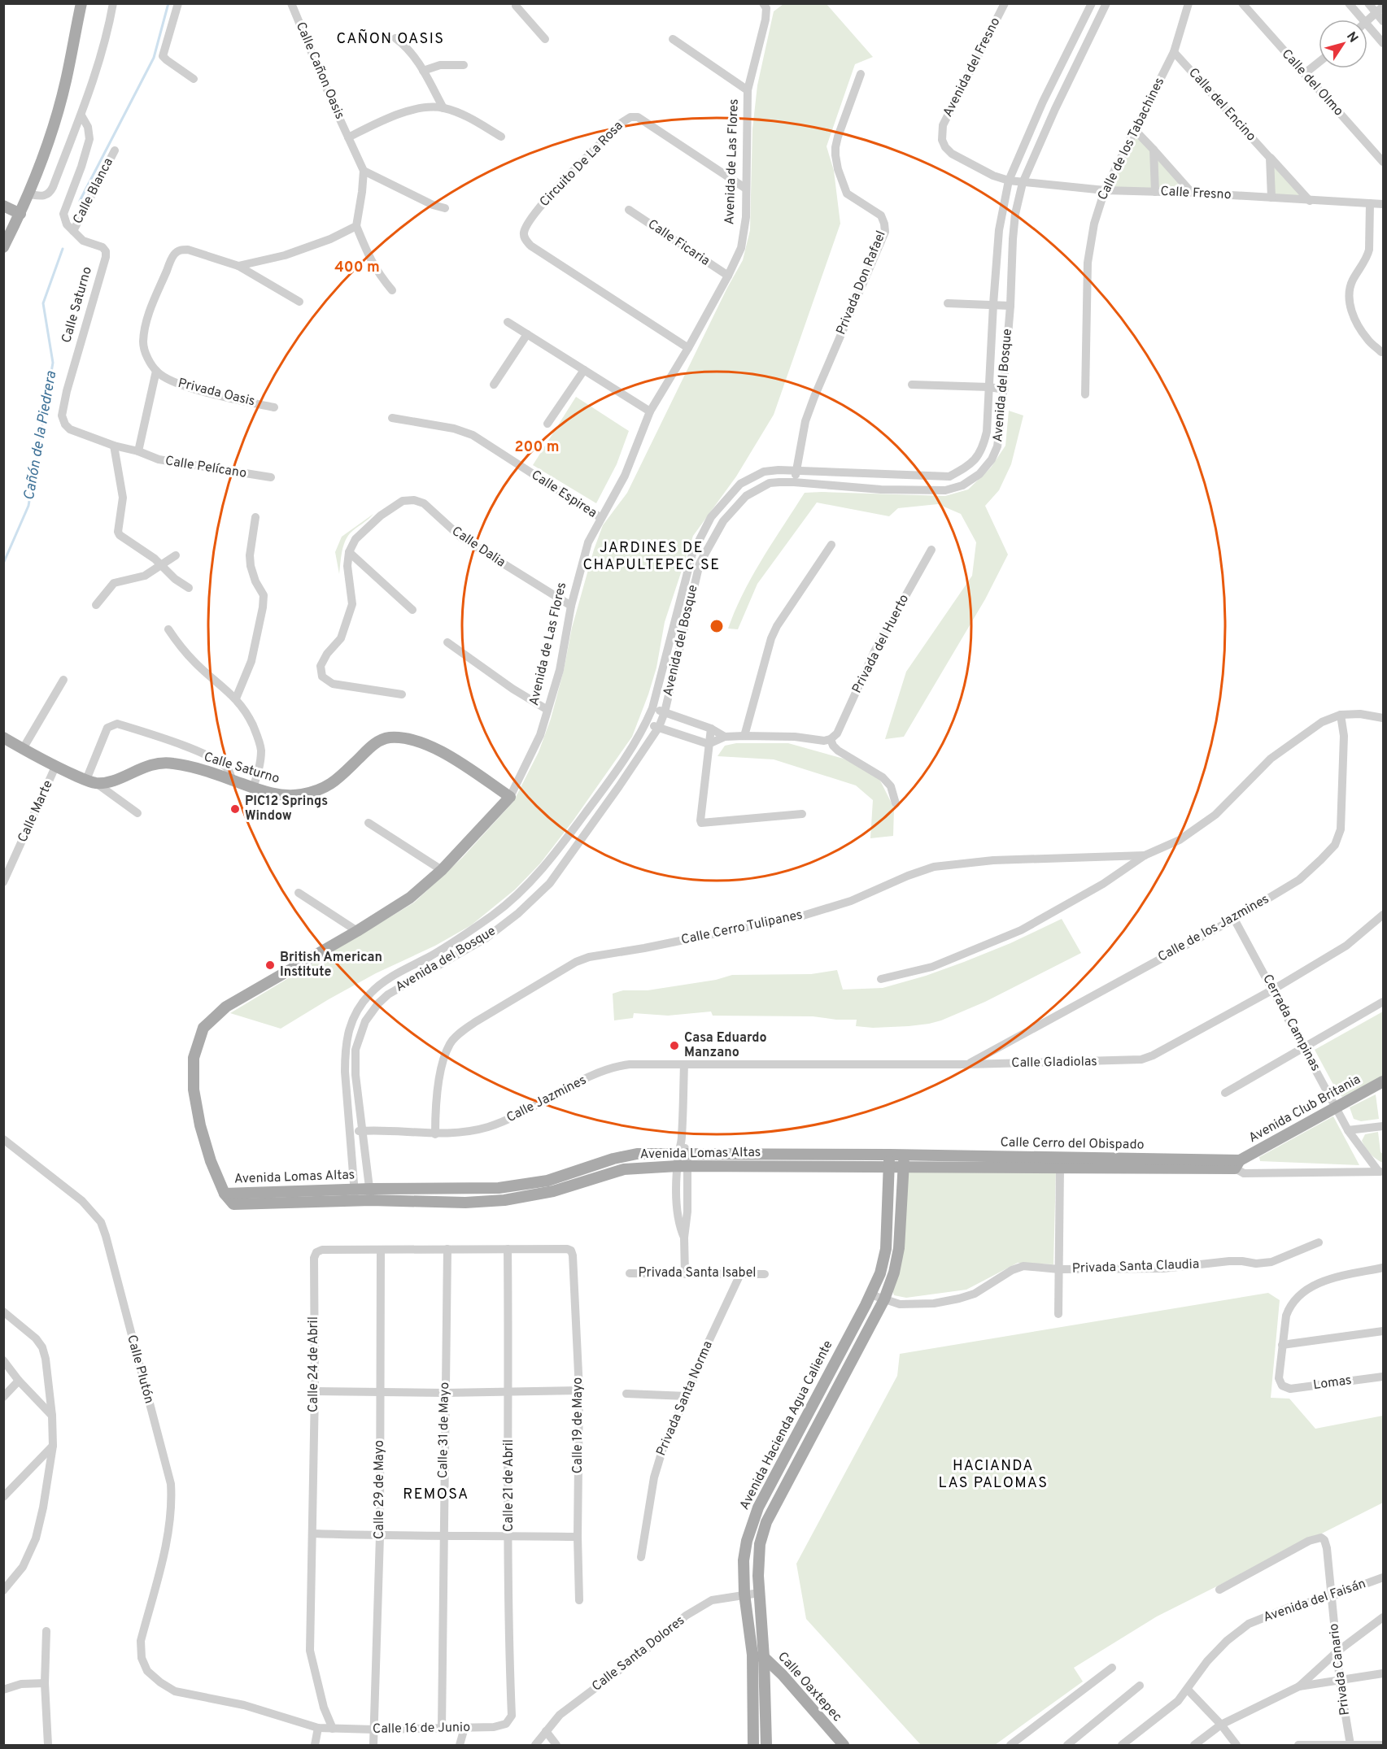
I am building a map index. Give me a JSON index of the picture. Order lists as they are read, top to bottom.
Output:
{
  "streets": {
    "main road": [
      "Avenida de Las Flores",
      "Calle Saturno",
      "Avenida Club Britania",
      "Calle Cerro del Obispado",
      "Avenida Lomas Altas",
      "Avenida Hacienda Agua Caliente",
      "Calle Oaxtepec"
    ],
    "street": [
      "Avenida del Fresno",
      "Calle Cañon Oasis",
      "Calle del Olmo",
      "Calle del Encino",
      "Calle de los Tabachines",
      "Circuito De La Rosa",
      "Calle Blanca",
      "Calle Fresno",
      "Calle Ficaria",
      "Privada Don Rafael",
      "Avenida del Bosque",
      "Privada Oasis",
      "Calle Pelícano",
      "Calle Espirea",
      "Calle Dalia",
      "Privada del Huerto",
      "Calle Marte",
      "Calle Cerro Tulipanes",
      "Calle de los Jazmines",
      "Cerrada Campinas",
      "Calle Gladiolas",
      "Calle Jazmines",
      "Privada Santa Claudia",
      "Privada Santa Isabel",
      "Calle 24 de Abril",
      "Calle Plutón",
      "Lomas",
      "Privada Santa Norma",
      "Calle 19 de Mayo",
      "Calle 31 de Mayo",
      "Calle 21 de Abril",
      "Calle 29 de Mayo",
      "Avenida del Faisán",
      "Calle Santa Dolores",
      "Privada Canario",
      "Calle 16 de Junio"
    ]
  },
  "crossings": [
    ["Avenida del Fresno", "Calle Fresno"],
    ["Avenida del Fresno", "Avenida del Bosque"],
    ["Calle del Encino", "Calle de los Tabachines"],
    ["Calle del Encino", "Calle Fresno"],
    ["Calle de los Tabachines", "Calle Fresno"],
    ["Avenida de Las Flores", "Circuito De La Rosa"],
    ["Avenida de Las Flores", "Calle Ficaria"],
    ["Avenida de Las Flores", "Calle Saturno"],
    ["Avenida de Las Flores", "Calle Espirea"],
    ["Avenida de Las Flores", "Calle Dalia"],
    ["Avenida de Las Flores", "Avenida Lomas Altas"],
    ["Calle Blanca", "Calle Saturno"],
    ["Calle Fresno", "Avenida del Bosque"],
    ["Privada Don Rafael", "Avenida del Bosque"],
    ["Calle Saturno", "Calle Pelícano"],
    ["Avenida del Bosque", "Calle Jazmines"],
    ["Avenida del Bosque", "Avenida Lomas Altas"],
    ["Calle Cerro Tulipanes", "Calle Jazmines"],
    ["Calle de los Jazmines", "Cerrada Campinas"],
    ["Calle de los Jazmines", "Calle Gladiolas"],
    ["Cerrada Campinas", "Calle Gladiolas"],
    ["Cerrada Campinas", "Avenida Club Britania"],
    ["Cerrada Campinas", "Calle Cerro del Obispado"],
    ["Calle Gladiolas", "Calle Jazmines"],
    ["Avenida Club Britania", "Calle Cerro del Obispado"],
    ["Calle Cerro del Obispado", "Avenida Lomas Altas"],
    ["Calle Cerro del Obispado", "Avenida Hacienda Agua Caliente"],
    ["Avenida Lomas Altas", "Avenida Hacienda Agua Caliente"],
    ["Privada Santa Claudia", "Avenida Hacienda Agua Caliente"],
    ["Privada Santa Isabel", "Privada Santa Norma"],
    ["Calle 24 de Abril", "Calle 19 de Mayo"],
    ["Calle 24 de Abril", "Calle 31 de Mayo"],
    ["Calle 24 de Abril", "Calle 21 de Abril"],
    ["Calle 24 de Abril", "Calle 29 de Mayo"],
    ["Calle 24 de Abril", "Calle 16 de Junio"],
    ["Calle Plutón", "Calle 16 de Junio"],
    ["Avenida Hacienda Agua Caliente", "Calle Santa Dolores"],
    ["Avenida Hacienda Agua Caliente", "Calle Oaxtepec"],
    ["Calle 31 de Mayo", "Calle 16 de Junio"],
    ["Calle 21 de Abril", "Calle 16 de Junio"],
    ["Calle 29 de Mayo", "Calle 16 de Junio"],
    ["Avenida del Faisán", "Privada Canario"]
  ],
  "districts": [
    "CAÑON OASIS",
    "JARDINES DE CHAPULTEPEC SE",
    "HACIANDA LAS PALOMAS",
    "REMOSA"
  ],
  "water": ["Cañón de la Piedrera"],
  "places": ["PIC12 Springs Window", "British American Institute", "Casa Eduardo Manzano"],
  "north": "top right",
  "rings": ["400 m", "200 m"]
}
